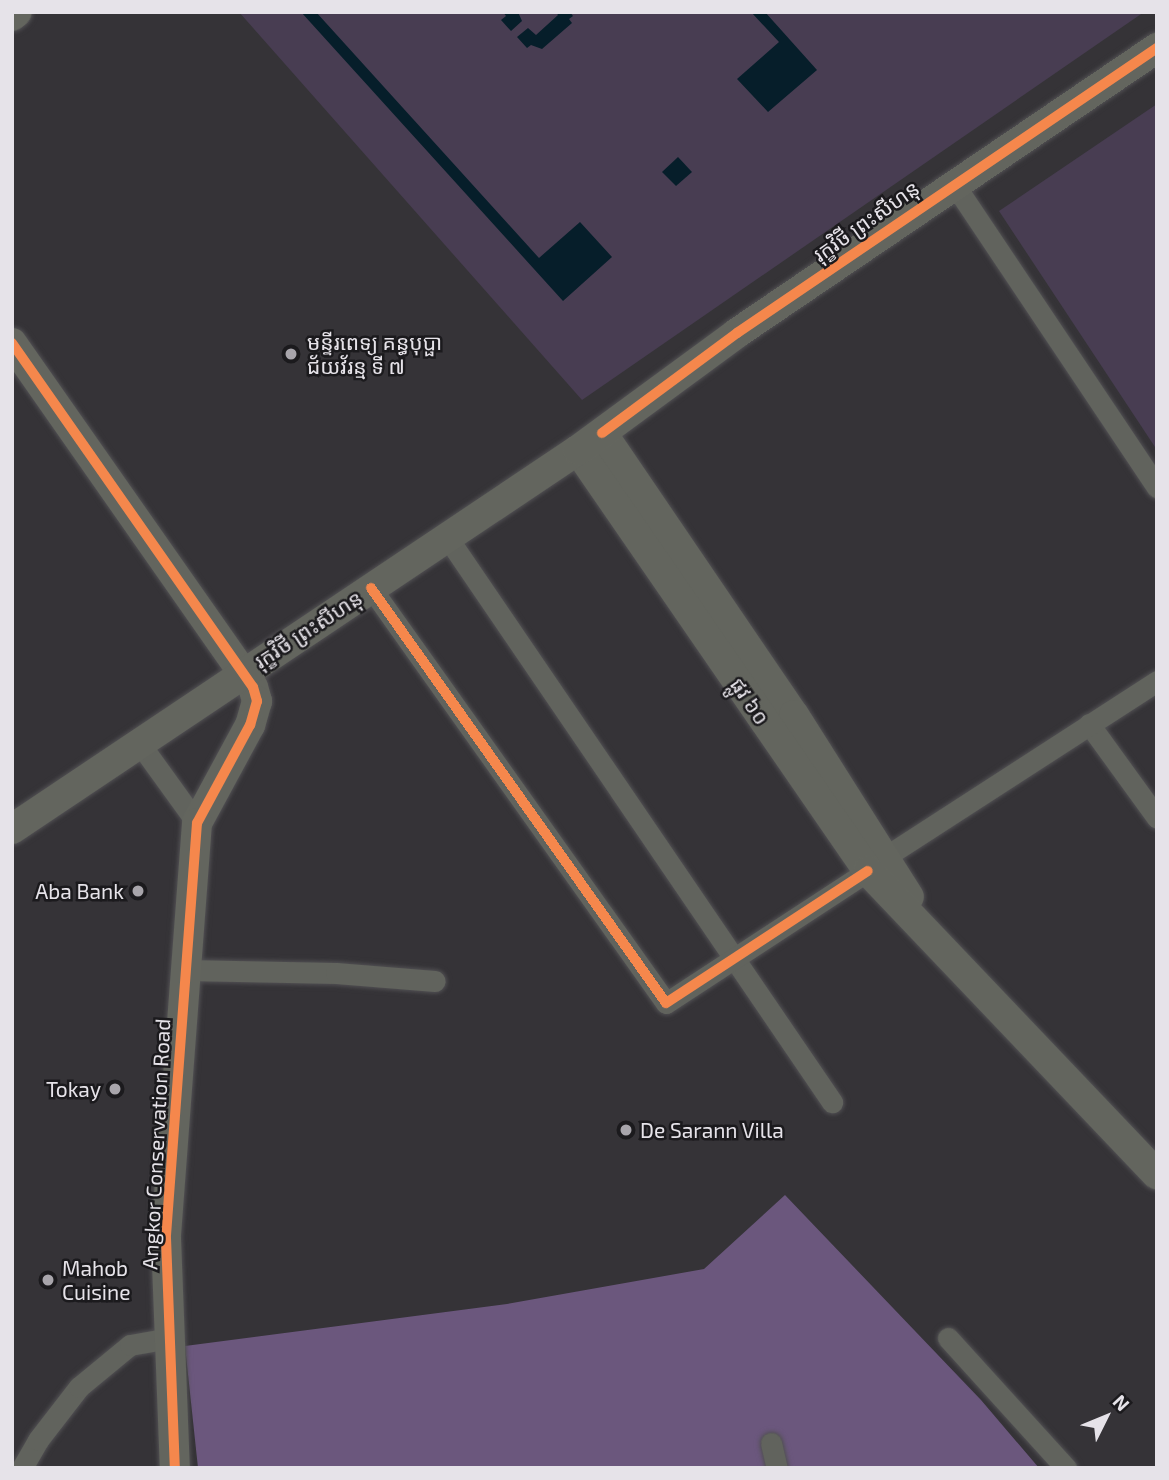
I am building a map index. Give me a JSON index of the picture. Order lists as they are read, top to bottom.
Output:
{
  "streets": {
    "main road": ["រុក្ខវិថី ព្រះសីហនុ", "ផ្លូវ ៦០", "Angkor Conservation Road"]
  },
  "crossings": [
    ["រុក្ខវិថី ព្រះសីហនុ", "ផ្លូវ ៦០"]
  ],
  "places": [
    "មន្ទីរពេទ្យ គន្ធបុប្ផា ជ័យវ័រន្ម ទី ៧",
    "Aba Bank",
    "Tokay",
    "De Sarann Villa",
    "Mahob Cuisine"
  ],
  "north": "top right"
}
